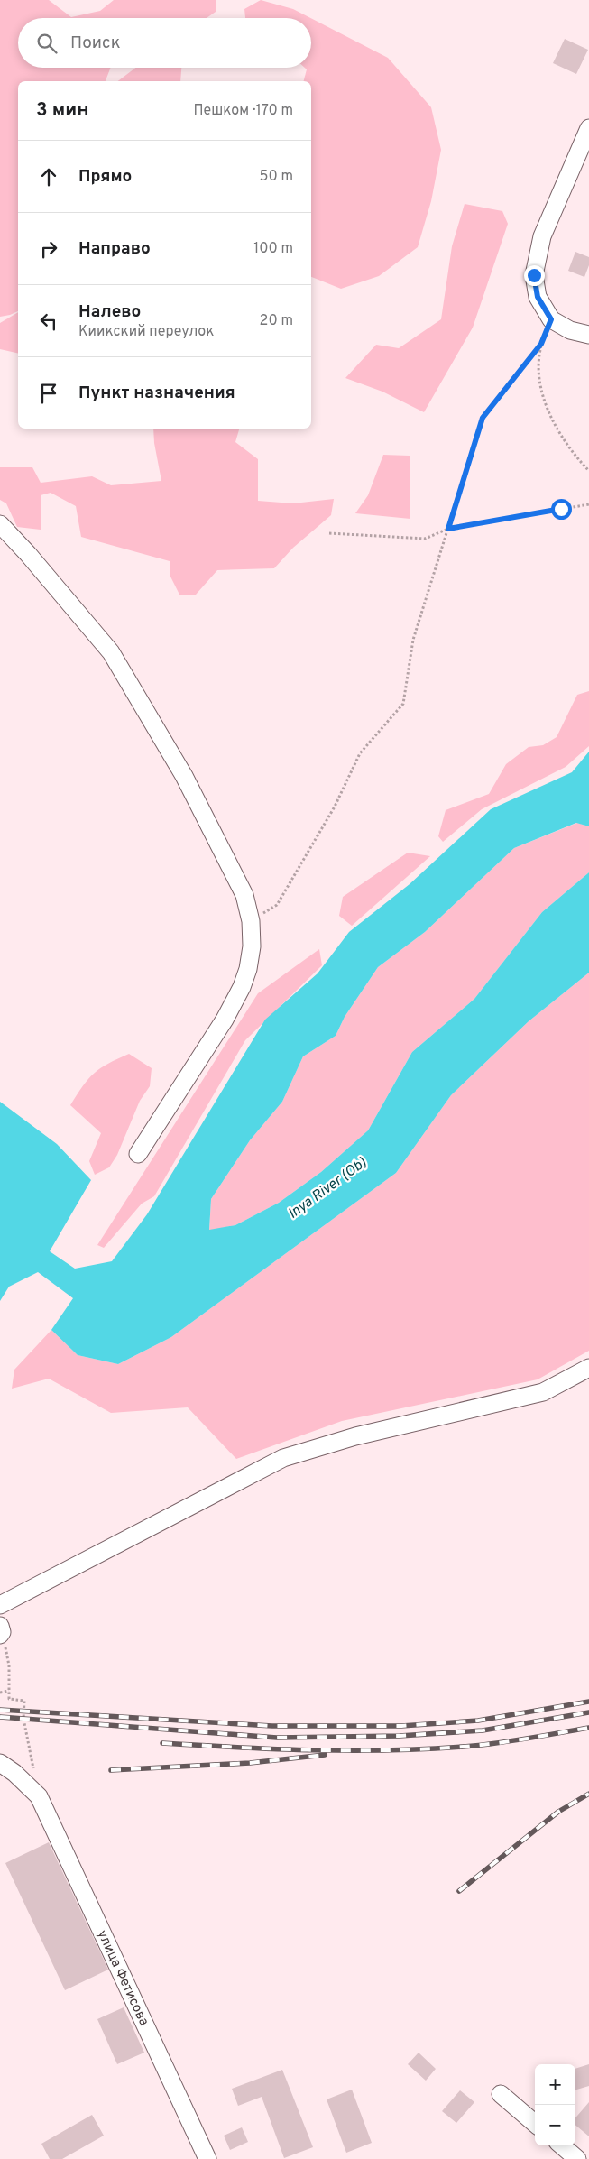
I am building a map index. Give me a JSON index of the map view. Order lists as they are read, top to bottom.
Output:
{
  "streets": {
    "street": ["улица Фетисова"]
  },
  "water": ["Inya River (Ob)"],
  "page": {
    "search": "Поиск",
    "heading": ["3 мин", "Пешком · 170 m"],
    "list": [
      ["Прямо", "50 m"],
      ["Направо", "100 m"],
      ["Налево", "Киикский переулок", "20 m"],
      "Пункт назначения"
    ],
    "map_buttons": ["+", "−"]
  }
}
